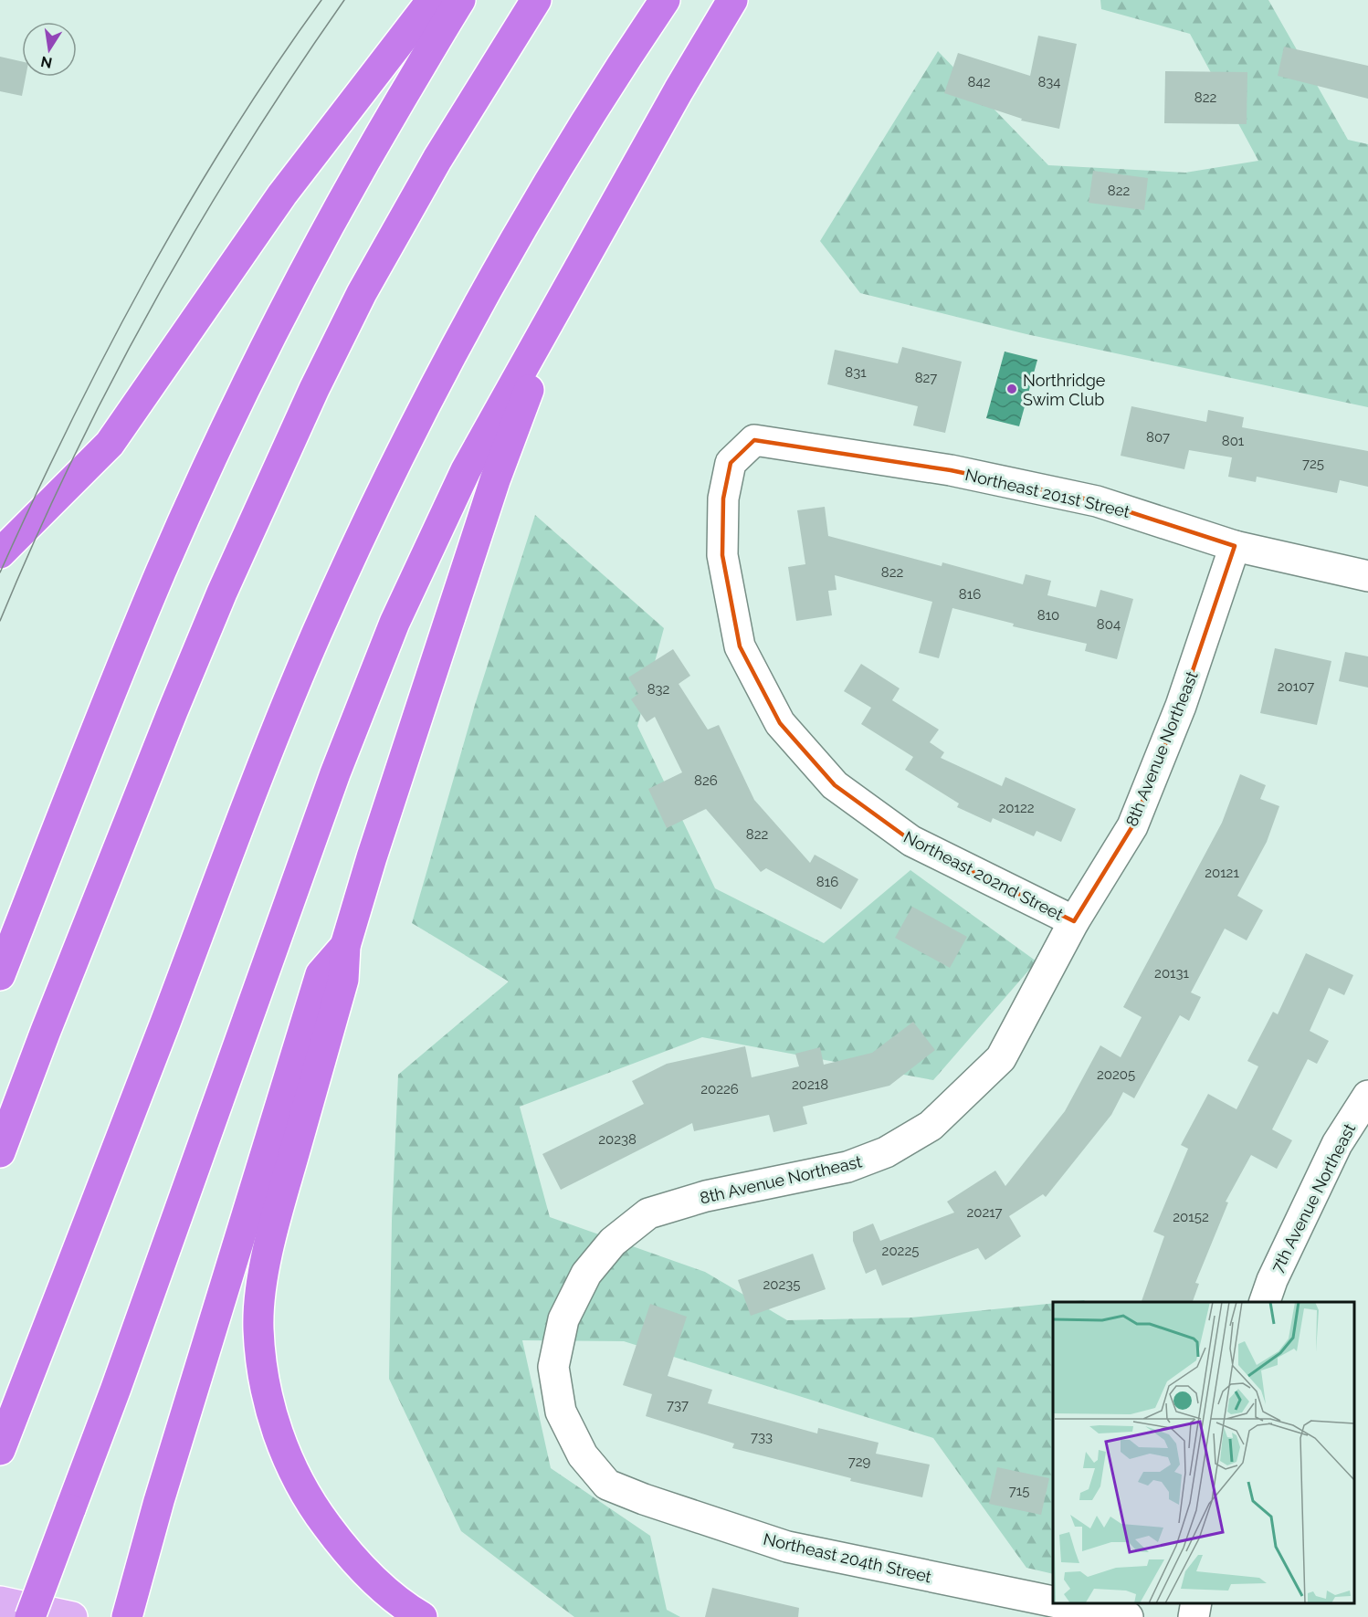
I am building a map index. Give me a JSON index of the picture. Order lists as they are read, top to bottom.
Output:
{
  "streets": {
    "street": [
      "Northeast 201st Street",
      "8th Avenue Northeast",
      "Northeast 202nd Street",
      "7th Avenue Northeast",
      "Northeast 204th Street"
    ]
  },
  "crossings": [
    ["Northeast 201st Street", "8th Avenue Northeast"],
    ["Northeast 201st Street", "Northeast 202nd Street"],
    ["8th Avenue Northeast", "Northeast 202nd Street"],
    ["8th Avenue Northeast", "Northeast 204th Street"]
  ],
  "places": ["Northridge Swim Club"],
  "house_numbers": [
    "842",
    "834",
    "822",
    "822",
    "831",
    "827",
    "807",
    "801",
    "725",
    "822",
    "816",
    "810",
    "804",
    "20107",
    "832",
    "826",
    "20122",
    "822",
    "20121",
    "816",
    "20131",
    "20205",
    "20218",
    "20226",
    "20238",
    "20217",
    "20152",
    "20225",
    "20235",
    "737",
    "733",
    "729",
    "715"
  ],
  "north": "bottom"
}
